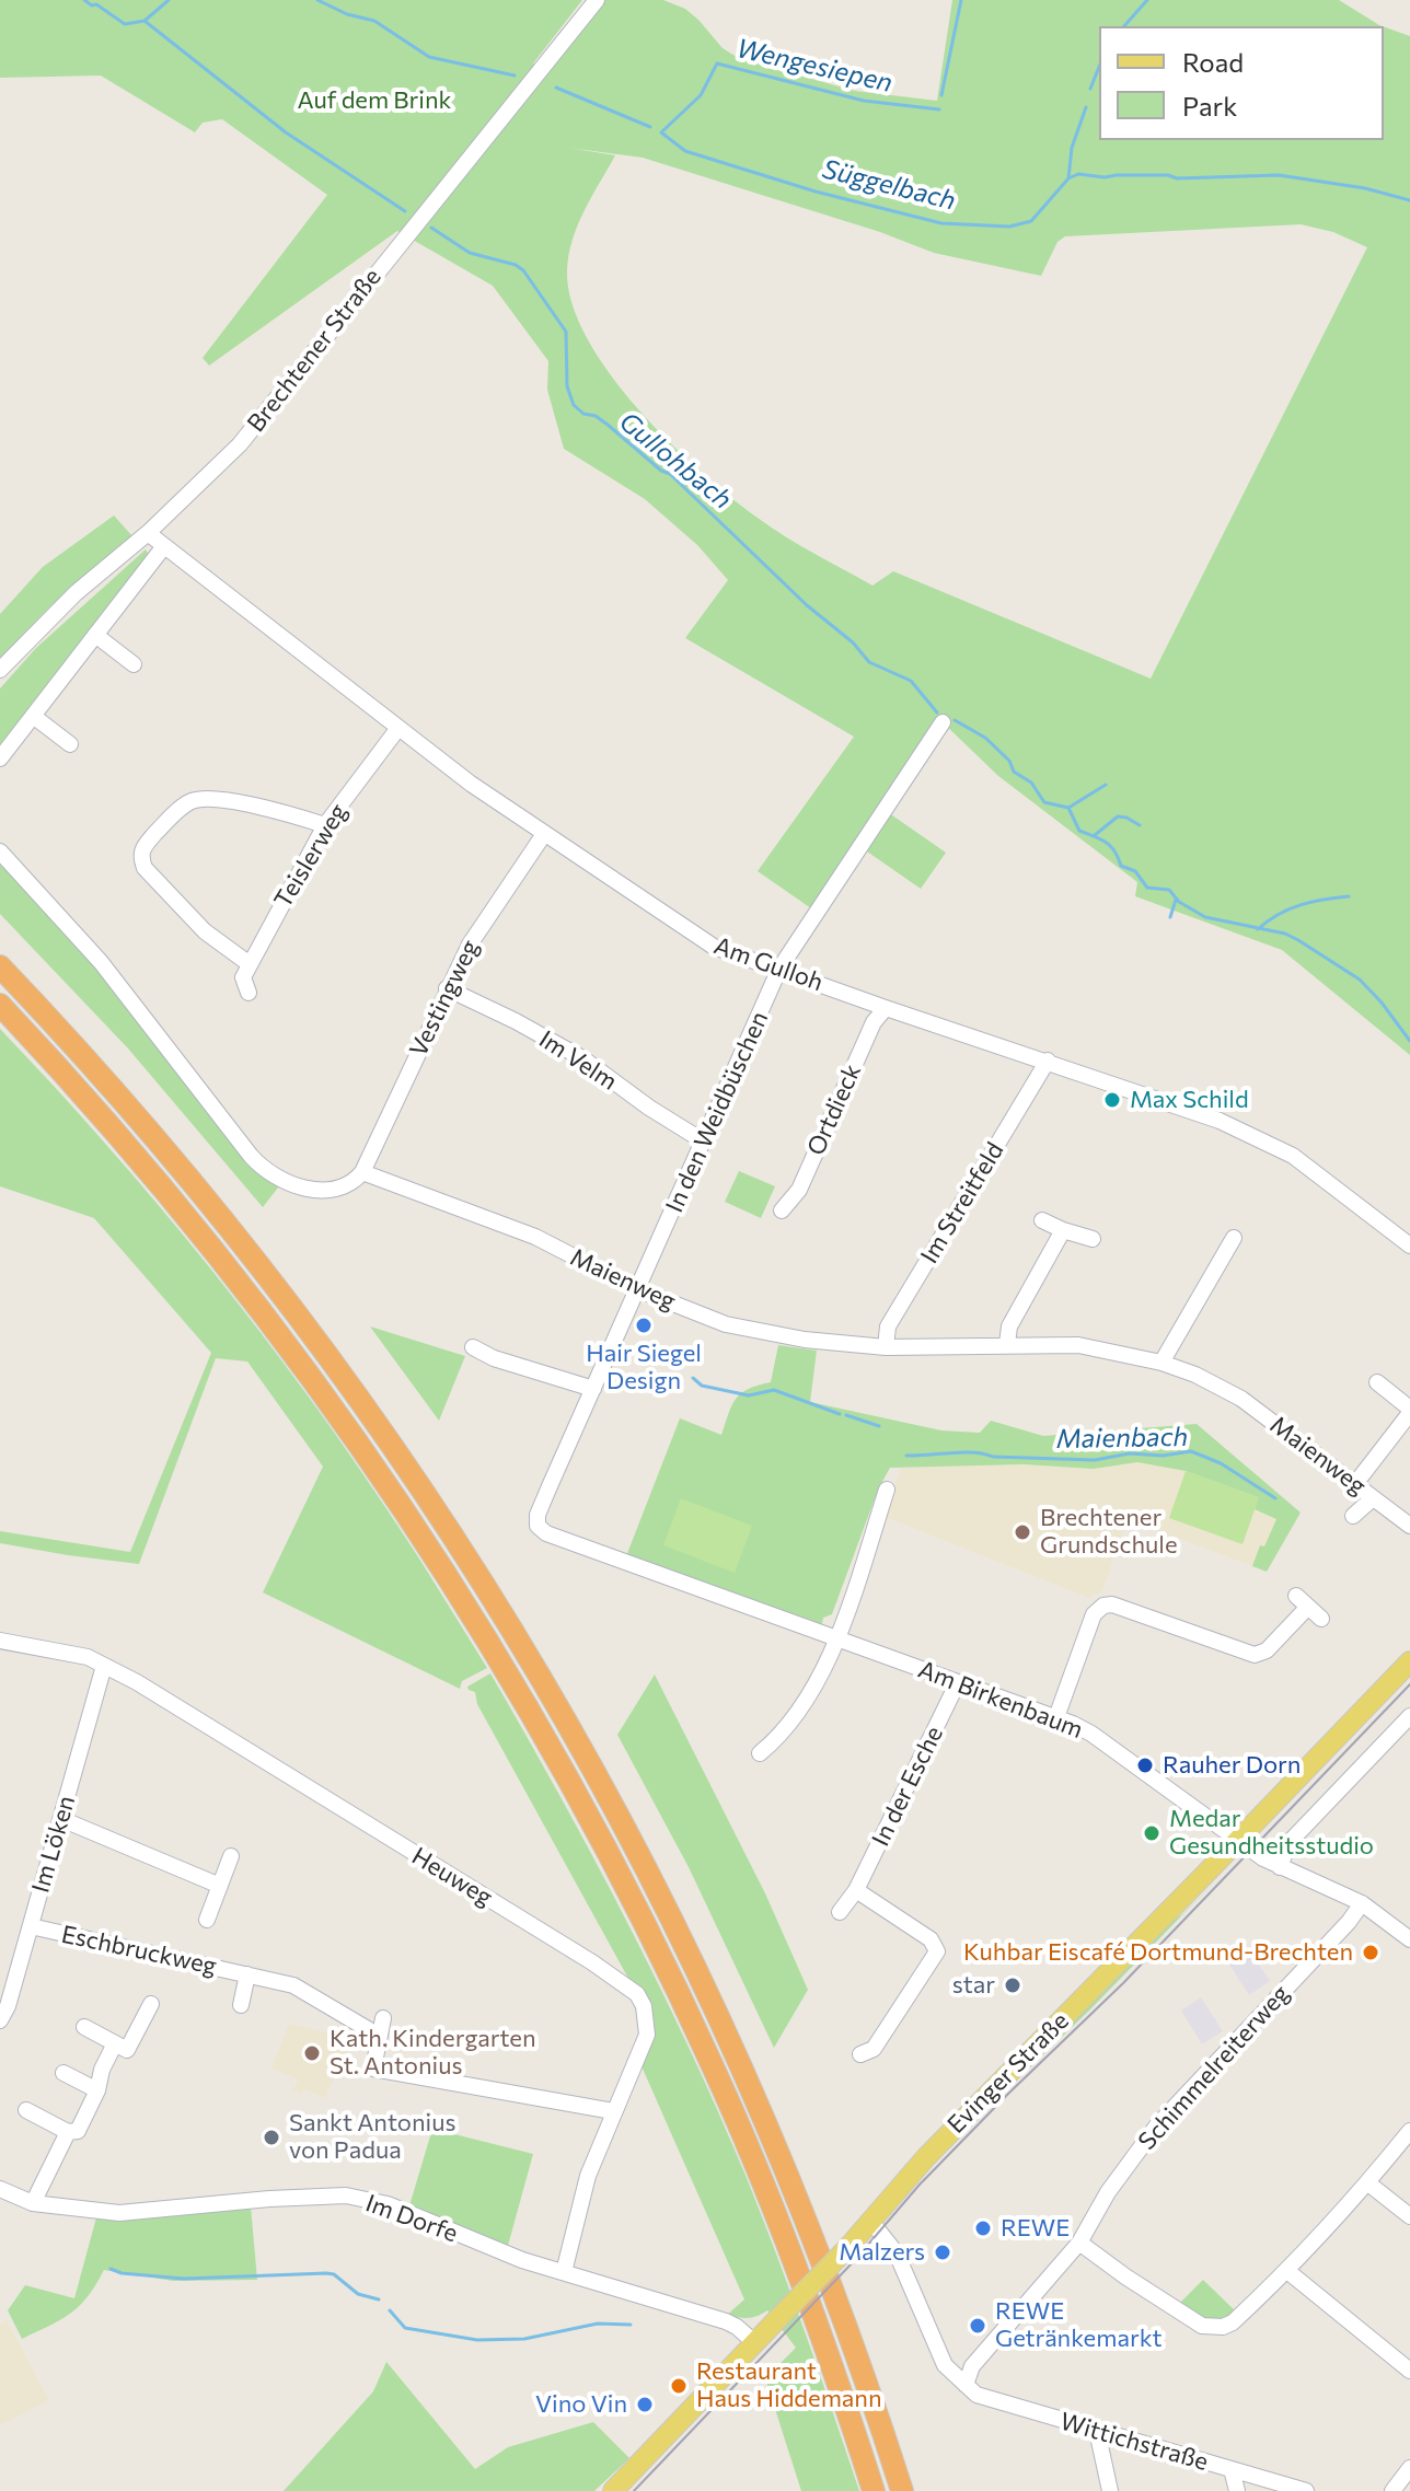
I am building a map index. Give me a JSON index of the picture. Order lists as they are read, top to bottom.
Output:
{
  "streets": {
    "main road": ["Evinger Straße"],
    "street": [
      "Brechtener Straße",
      "Teislerweg",
      "Am Gulloh",
      "Vestingweg",
      "Im Velm",
      "Ortdieck",
      "In den Weidbüschen",
      "Im Streitfeld",
      "Maienweg",
      "Am Birkenbaum",
      "In der Esche",
      "Im Löken",
      "Heuweg",
      "Eschbruckweg",
      "Schimmelreiterweg",
      "Im Dorfe",
      "Wittichstraße"
    ]
  },
  "crossings": [
    ["Brechtener Straße", "Am Gulloh"],
    ["Teislerweg", "Am Gulloh"],
    ["Am Gulloh", "Vestingweg"],
    ["Am Gulloh", "Ortdieck"],
    ["Am Gulloh", "In den Weidbüschen"],
    ["Am Gulloh", "Im Streitfeld"],
    ["Vestingweg", "Im Velm"],
    ["Vestingweg", "Maienweg"],
    ["Im Velm", "In den Weidbüschen"],
    ["In den Weidbüschen", "Maienweg"],
    ["In den Weidbüschen", "Am Birkenbaum"],
    ["Im Streitfeld", "Maienweg"],
    ["Am Birkenbaum", "In der Esche"],
    ["Am Birkenbaum", "Evinger Straße"],
    ["Im Löken", "Heuweg"],
    ["Im Löken", "Eschbruckweg"],
    ["Heuweg", "Im Dorfe"],
    ["Evinger Straße", "Im Dorfe"],
    ["Evinger Straße", "Wittichstraße"]
  ],
  "water": [
    "Wengesiepen",
    "Süggelbach",
    "Gullohbach",
    "Maienbach"
  ],
  "parks": ["Auf dem Brink"],
  "places": [
    "Max Schild",
    "Hair Siegel Design",
    "Brechtener Grundschule",
    "Rauher Dorn",
    "Medar Gesundheitsstudio",
    "Kuhbar Eiscafé Dortmund-Brechten",
    "star",
    "Kath. Kindergarten St. Antonius",
    "Sankt Antonius von Padua",
    "REWE",
    "Malzers",
    "REWE Getränkemarkt",
    "Restaurant Haus Hiddemann",
    "Vino Vin"
  ],
  "legend": ["Road", "Park"]
}
